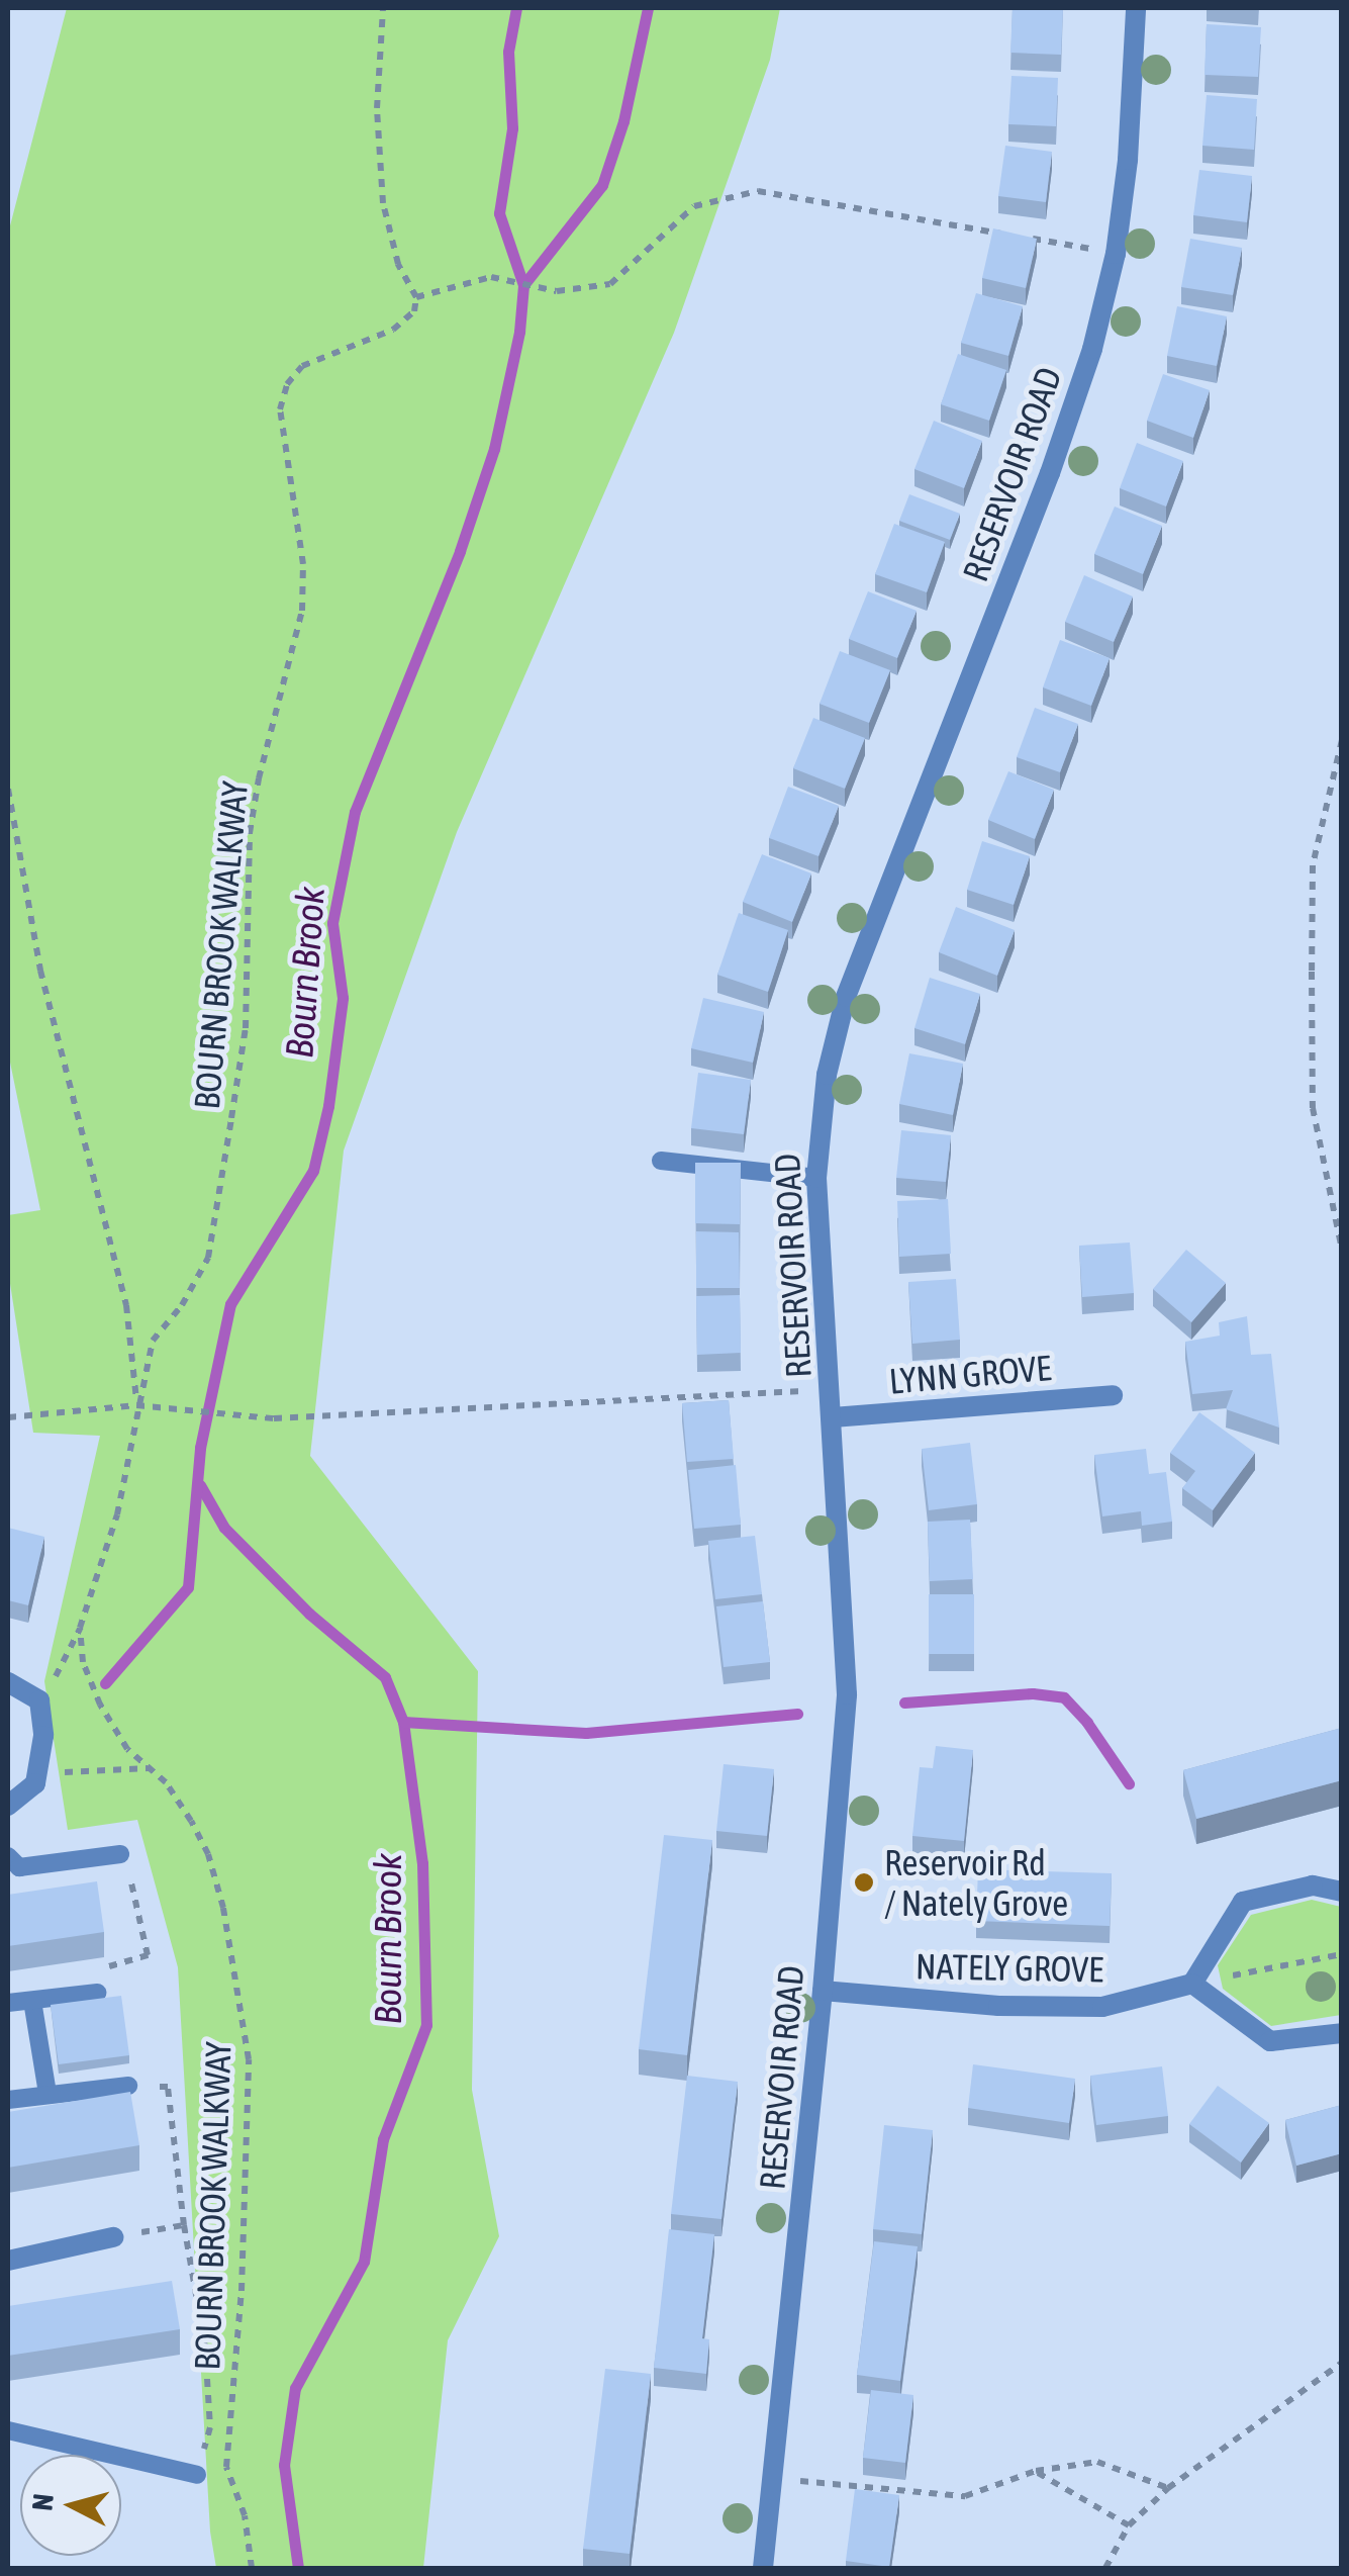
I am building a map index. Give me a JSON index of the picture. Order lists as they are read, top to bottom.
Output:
{
  "streets": {
    "street": ["RESERVOIR ROAD", "LYNN GROVE", "NATELY GROVE"],
    "path": ["BOURN BROOK WALKWAY"]
  },
  "crossings": [
    ["RESERVOIR ROAD", "LYNN GROVE"],
    ["RESERVOIR ROAD", "NATELY GROVE"]
  ],
  "water": ["Bourn Brook"],
  "places": ["Reservoir Rd / Nately Grove"],
  "north": "left"
}
